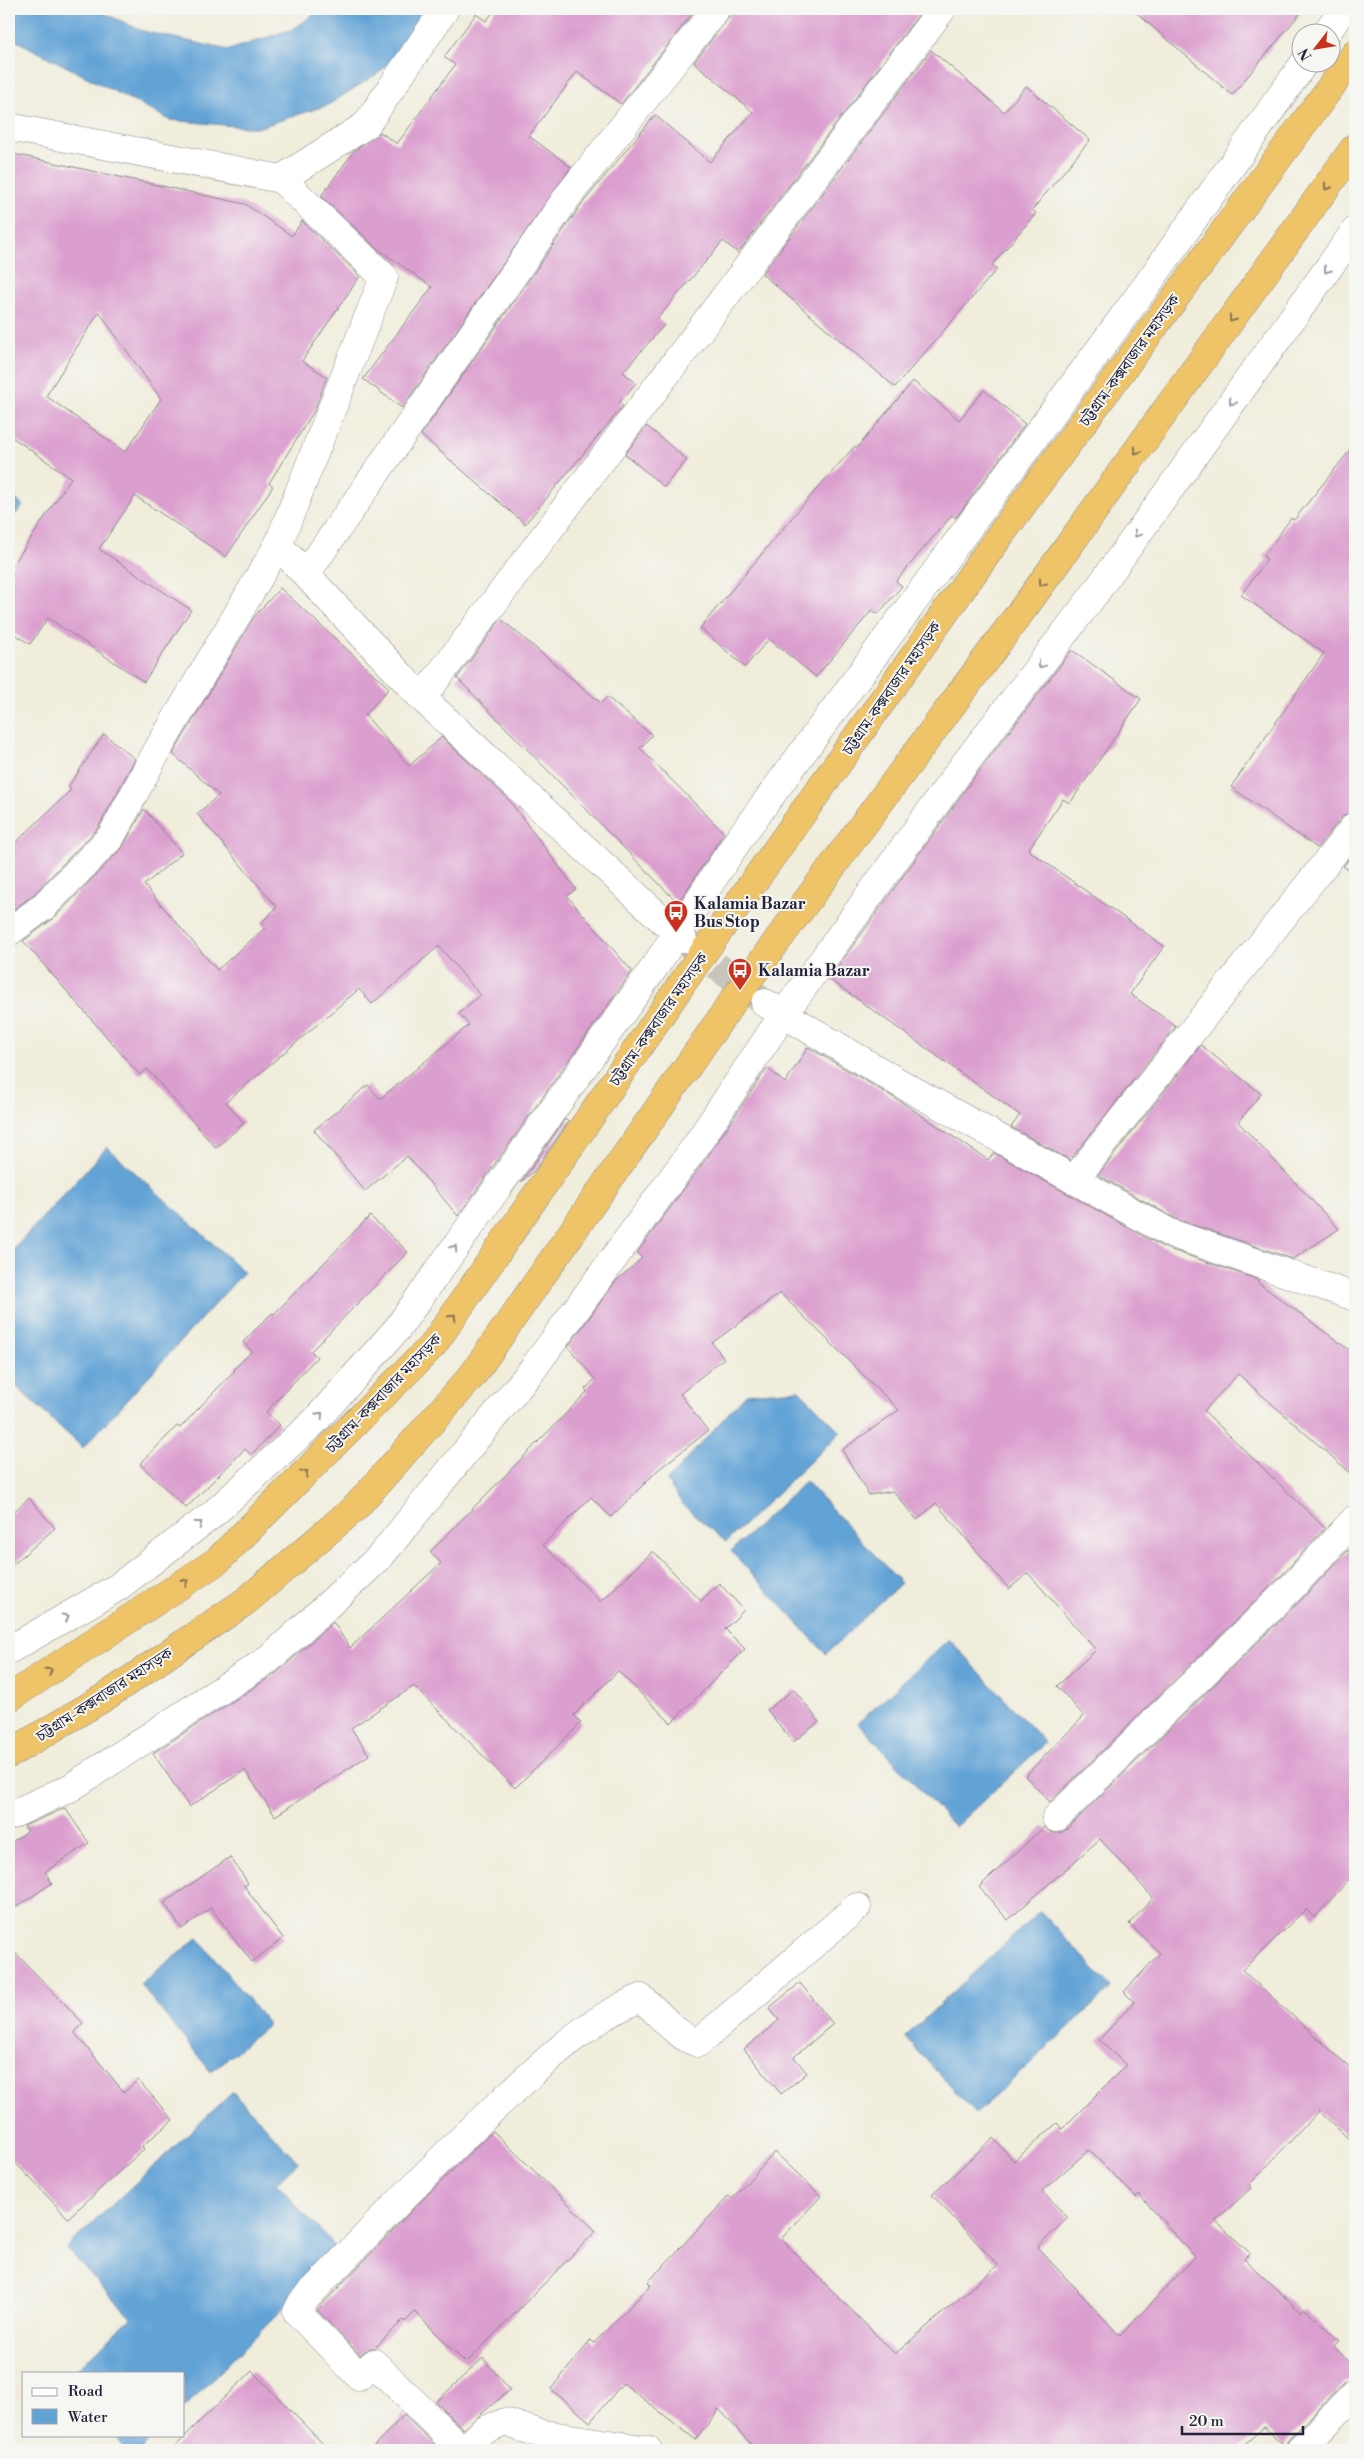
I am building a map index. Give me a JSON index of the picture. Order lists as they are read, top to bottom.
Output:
{
  "streets": {
    "highway": ["চট্টগ্রাম-কক্সবাজার মহাসড়ক"]
  },
  "places": {
    "bus stop": ["Kalamia Bazar Bus Stop", "Kalamia Bazar"]
  },
  "legend": ["Road", "Water"],
  "scale_bar": "20 m",
  "north": "bottom left"
}
